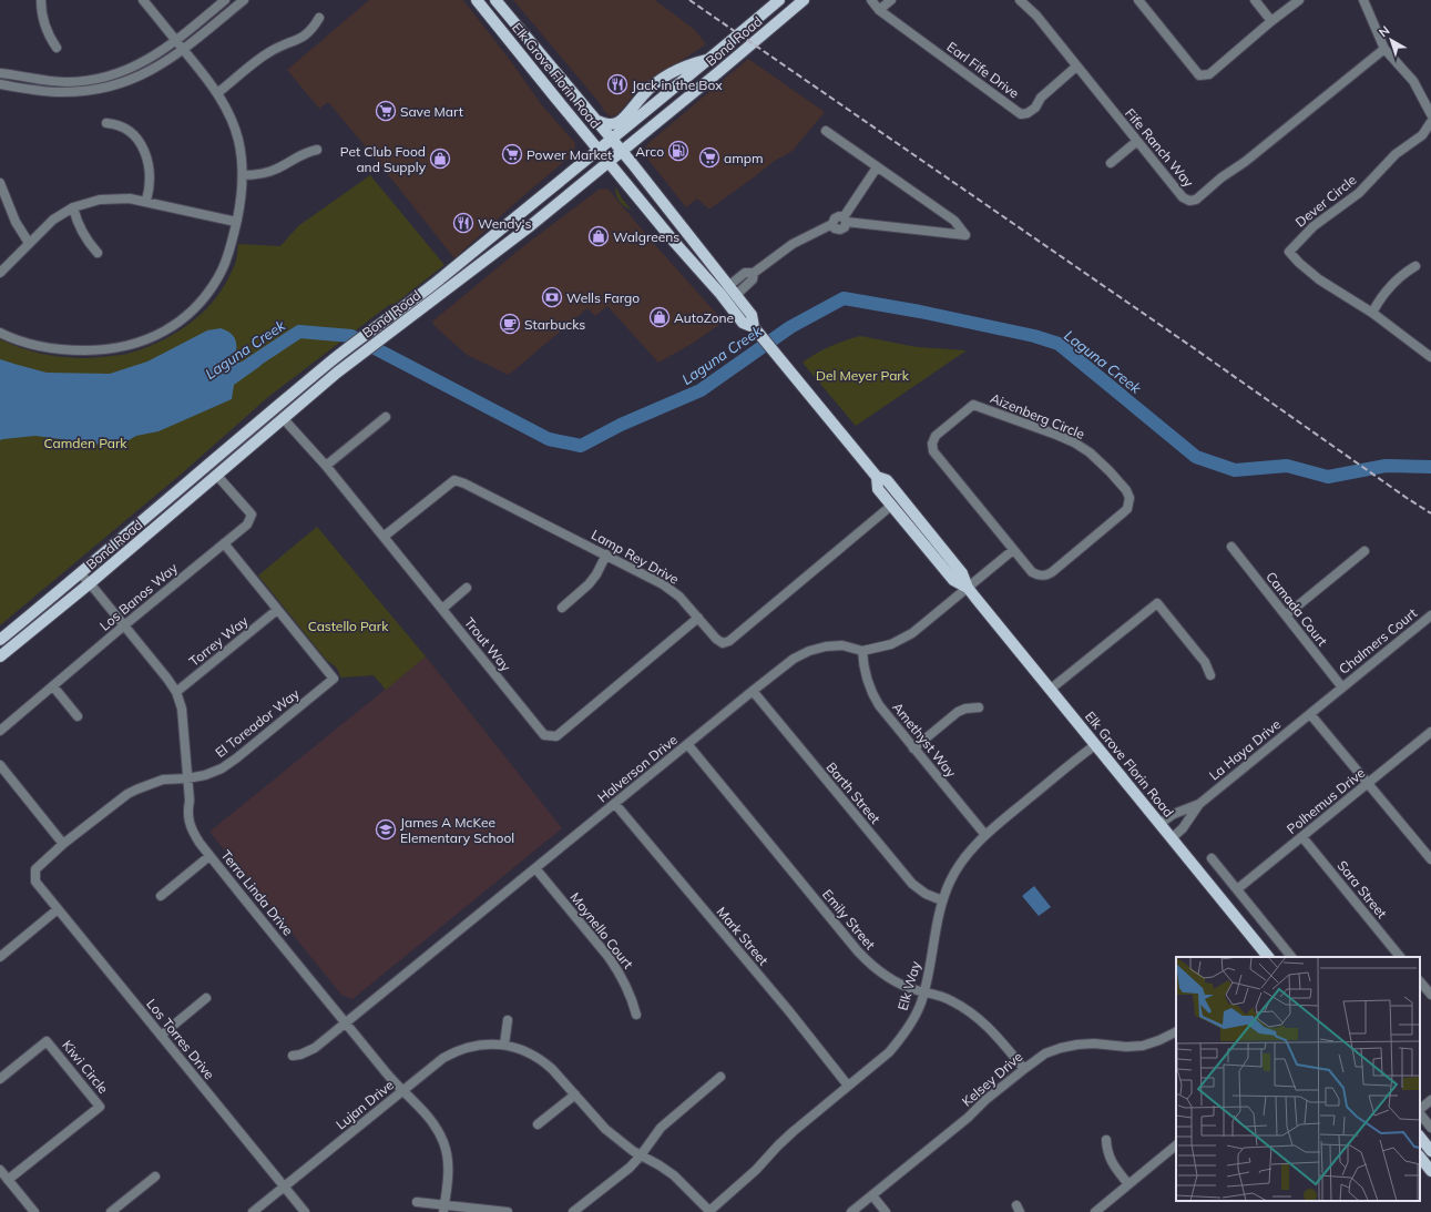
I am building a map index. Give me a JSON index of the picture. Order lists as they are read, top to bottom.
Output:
{
  "streets": {
    "main road": ["Bond Road", "Elk Grove Florin Road"],
    "street": [
      "Earl Fife Drive",
      "Fife Ranch Way",
      "Dever Circle",
      "Aizenberg Circle",
      "Lamp Rey Drive",
      "Los Banos Way",
      "Camada Court",
      "Torrey Way",
      "Chalmers Court",
      "Trout Way",
      "El Toreador Way",
      "Amethyst Way",
      "La Haya Drive",
      "Halverson Drive",
      "Barth Street",
      "Polhemus Drive",
      "Sara Street",
      "Terra Linda Drive",
      "Emily Street",
      "Moynello Court",
      "Mark Street",
      "Elk Way",
      "Los Torres Drive",
      "Kiwi Circle",
      "Kelsey Drive",
      "Lujan Drive"
    ]
  },
  "crossings": [
    ["Bond Road", "Elk Grove Florin Road"],
    ["Bond Road", "Los Banos Way"],
    ["Bond Road", "Trout Way"],
    ["Bond Road", "Terra Linda Drive"],
    ["Earl Fife Drive", "Fife Ranch Way"],
    ["Elk Grove Florin Road", "Lamp Rey Drive"],
    ["Elk Grove Florin Road", "La Haya Drive"],
    ["Elk Grove Florin Road", "Halverson Drive"],
    ["Elk Grove Florin Road", "Elk Way"],
    ["Lamp Rey Drive", "Trout Way"],
    ["Los Banos Way", "El Toreador Way"],
    ["Los Banos Way", "Terra Linda Drive"],
    ["Camada Court", "Chalmers Court"],
    ["Camada Court", "La Haya Drive"],
    ["Torrey Way", "El Toreador Way"],
    ["Torrey Way", "Terra Linda Drive"],
    ["Chalmers Court", "La Haya Drive"],
    ["El Toreador Way", "Terra Linda Drive"],
    ["El Toreador Way", "Los Torres Drive"],
    ["Amethyst Way", "Halverson Drive"],
    ["Amethyst Way", "Elk Way"],
    ["Halverson Drive", "Barth Street"],
    ["Halverson Drive", "Terra Linda Drive"],
    ["Halverson Drive", "Emily Street"],
    ["Halverson Drive", "Moynello Court"],
    ["Halverson Drive", "Mark Street"],
    ["Barth Street", "Elk Way"],
    ["Polhemus Drive", "Sara Street"],
    ["Terra Linda Drive", "Lujan Drive"],
    ["Emily Street", "Elk Way"],
    ["Emily Street", "Kelsey Drive"],
    ["Mark Street", "Elk Way"],
    ["Elk Way", "Lujan Drive"],
    ["Los Torres Drive", "Lujan Drive"]
  ],
  "water": ["Laguna Creek"],
  "parks": ["Del Meyer Park", "Camden Park", "Castello Park"],
  "places": {
    "restaurant": ["Jack in the Box", "Wendy's"],
    "supermarket": ["Save Mart", "Power Market", "ampm"],
    "fuel station": ["Arco"],
    "shop": ["Pet Club Food and Supply", "Walgreens", "AutoZone"],
    "bank": ["Wells Fargo"],
    "cafe": ["Starbucks"],
    "school or university": ["James A McKee Elementary School"]
  },
  "north": "top left"
}
